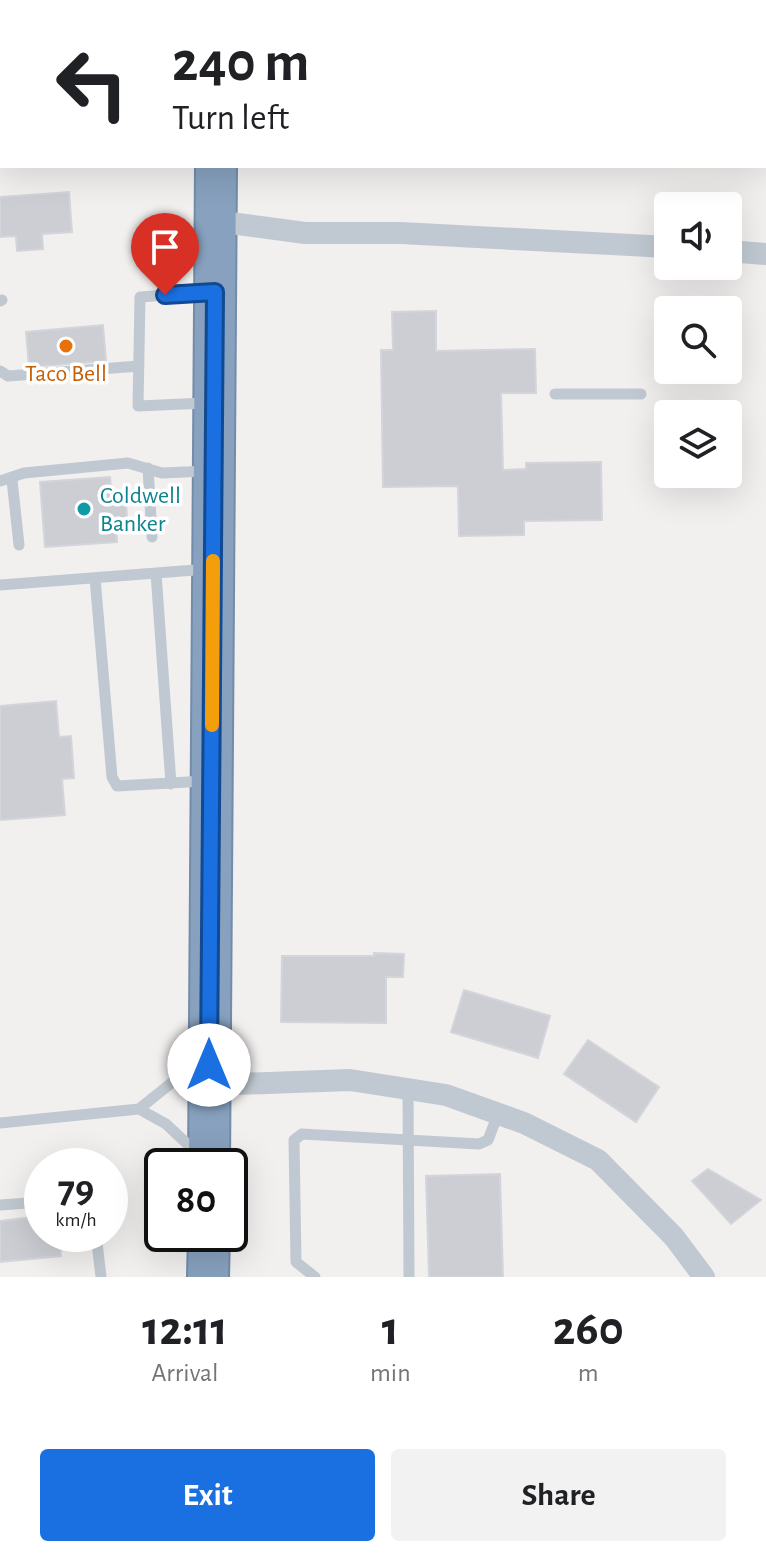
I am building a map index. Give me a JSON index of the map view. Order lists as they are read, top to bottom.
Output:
{
  "places": ["Taco Bell", "Coldwell Banker"],
  "page": {
    "turn": ["240 m", "Turn left"],
    "speed": "79 km/h",
    "limit": "80",
    "eta": [
      "12:11",
      "Arrival",
      "1",
      "min",
      "260",
      "m"
    ],
    "buttons": ["Exit", "Share"]
  }
}
